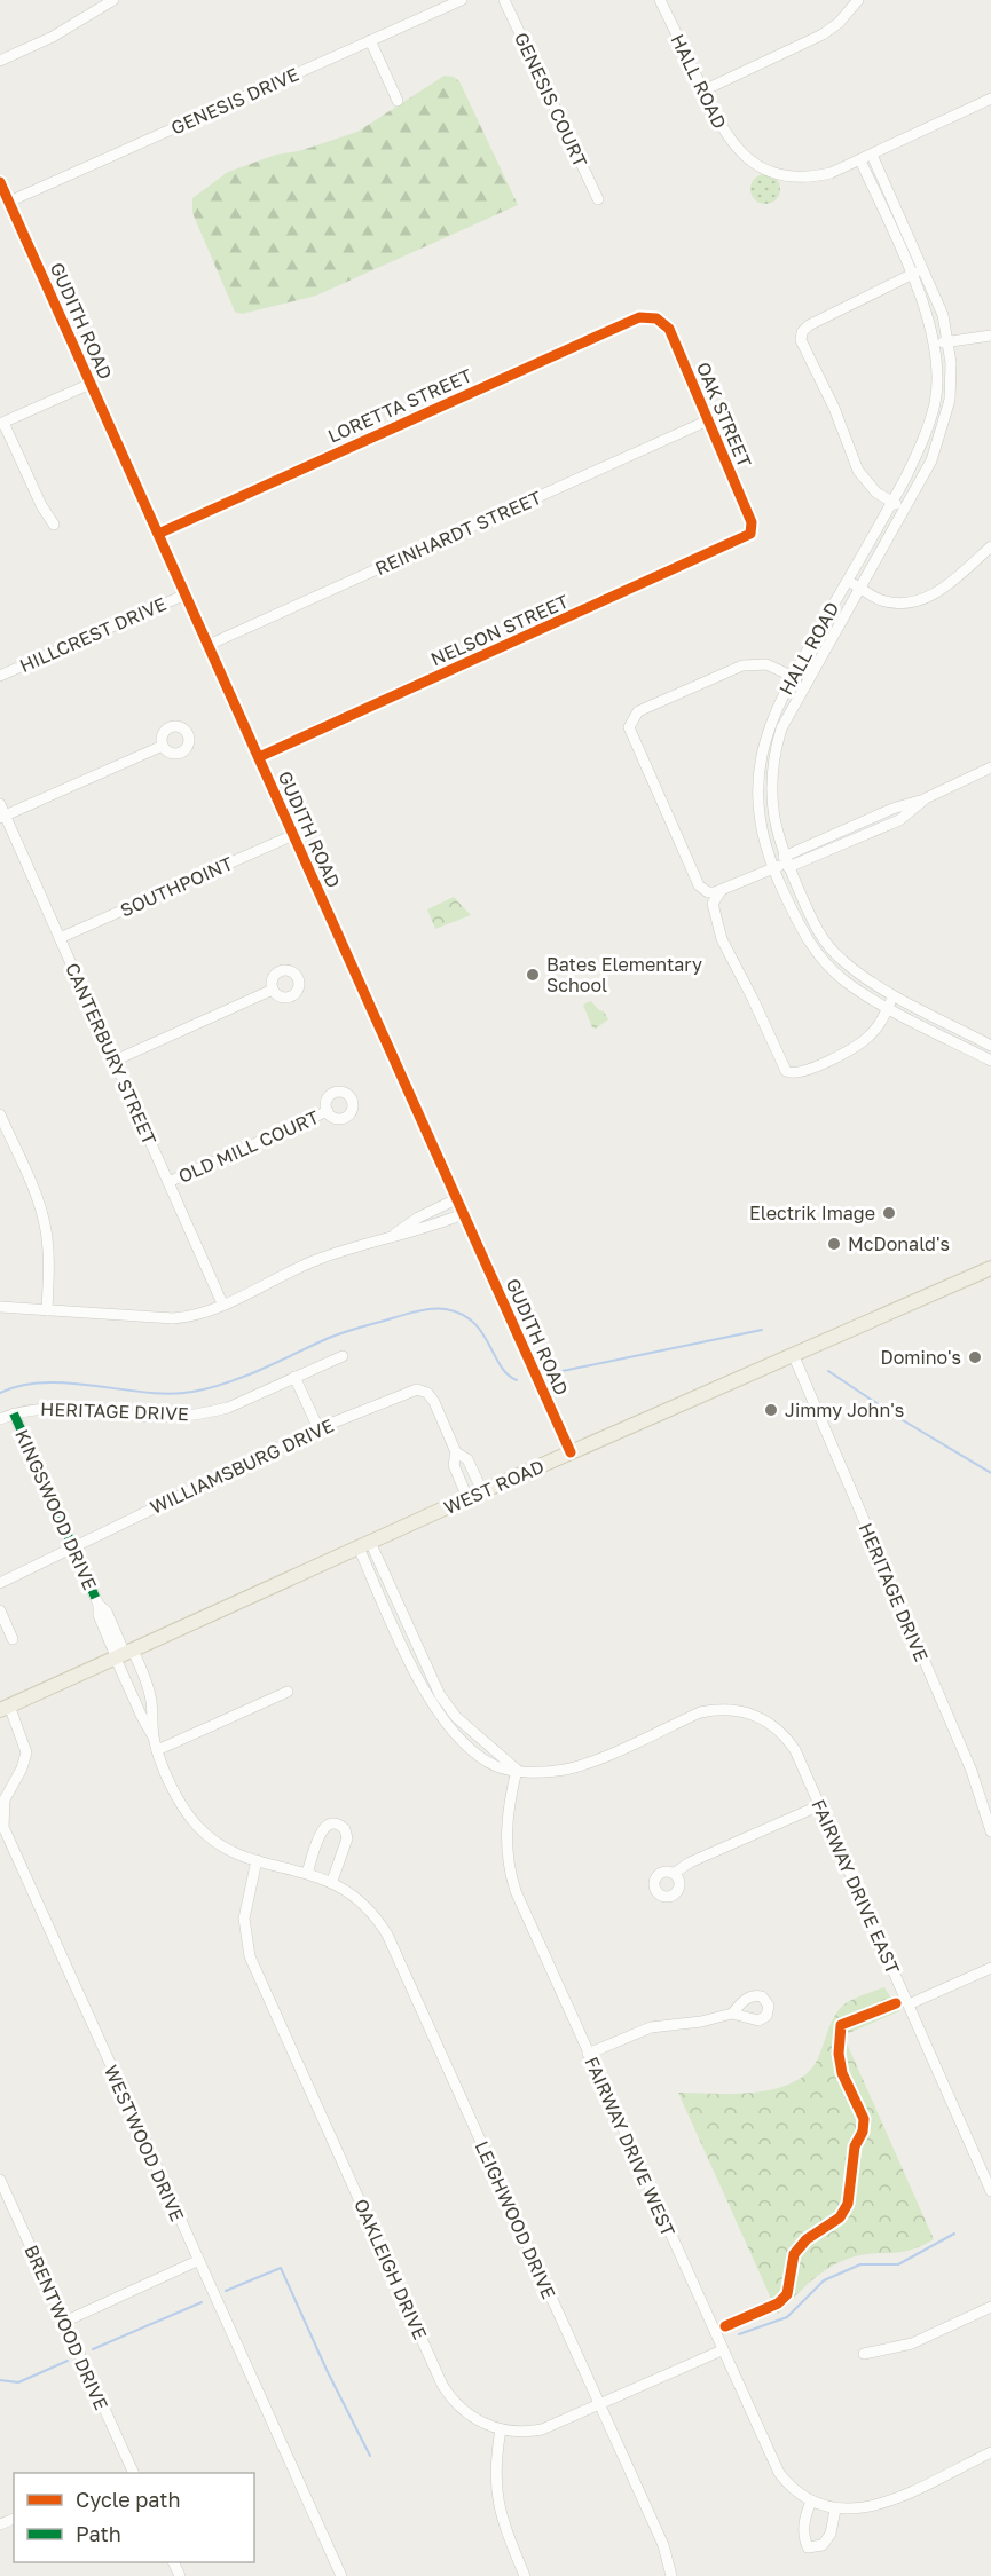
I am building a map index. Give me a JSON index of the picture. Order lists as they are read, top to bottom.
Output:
{
  "streets": {
    "main road": ["WEST ROAD"],
    "street": [
      "HALL ROAD",
      "GENESIS COURT",
      "GENESIS DRIVE",
      "GUDITH ROAD",
      "LORETTA STREET",
      "OAK STREET",
      "REINHARDT STREET",
      "NELSON STREET",
      "HILLCREST DRIVE",
      "SOUTHPOINT",
      "CANTERBURY STREET",
      "OLD MILL COURT",
      "HERITAGE DRIVE",
      "WILLIAMSBURG DRIVE",
      "KINGSWOOD DRIVE",
      "FAIRWAY DRIVE EAST",
      "WESTWOOD DRIVE",
      "FAIRWAY DRIVE WEST",
      "LEIGHWOOD DRIVE",
      "OAKLEIGH DRIVE",
      "BRENTWOOD DRIVE"
    ]
  },
  "crossings": [
    ["GENESIS DRIVE", "GUDITH ROAD"],
    ["GUDITH ROAD", "LORETTA STREET"],
    ["GUDITH ROAD", "REINHARDT STREET"],
    ["GUDITH ROAD", "NELSON STREET"],
    ["GUDITH ROAD", "HILLCREST DRIVE"],
    ["GUDITH ROAD", "SOUTHPOINT"],
    ["GUDITH ROAD", "WEST ROAD"],
    ["LORETTA STREET", "OAK STREET"],
    ["OAK STREET", "REINHARDT STREET"],
    ["OAK STREET", "NELSON STREET"],
    ["SOUTHPOINT", "CANTERBURY STREET"],
    ["CANTERBURY STREET", "OLD MILL COURT"],
    ["HERITAGE DRIVE", "WEST ROAD"],
    ["HERITAGE DRIVE", "KINGSWOOD DRIVE"],
    ["WILLIAMSBURG DRIVE", "WEST ROAD"],
    ["WILLIAMSBURG DRIVE", "KINGSWOOD DRIVE"],
    ["WEST ROAD", "KINGSWOOD DRIVE"],
    ["WEST ROAD", "WESTWOOD DRIVE"],
    ["WEST ROAD", "LEIGHWOOD DRIVE"],
    ["KINGSWOOD DRIVE", "LEIGHWOOD DRIVE"],
    ["FAIRWAY DRIVE EAST", "FAIRWAY DRIVE WEST"],
    ["FAIRWAY DRIVE WEST", "OAKLEIGH DRIVE"],
    ["LEIGHWOOD DRIVE", "OAKLEIGH DRIVE"]
  ],
  "places": [
    "Bates Elementary School",
    "Electrik Image",
    "McDonald's",
    "Domino's",
    "Jimmy John's"
  ],
  "legend": ["Cycle path", "Path"]
}
